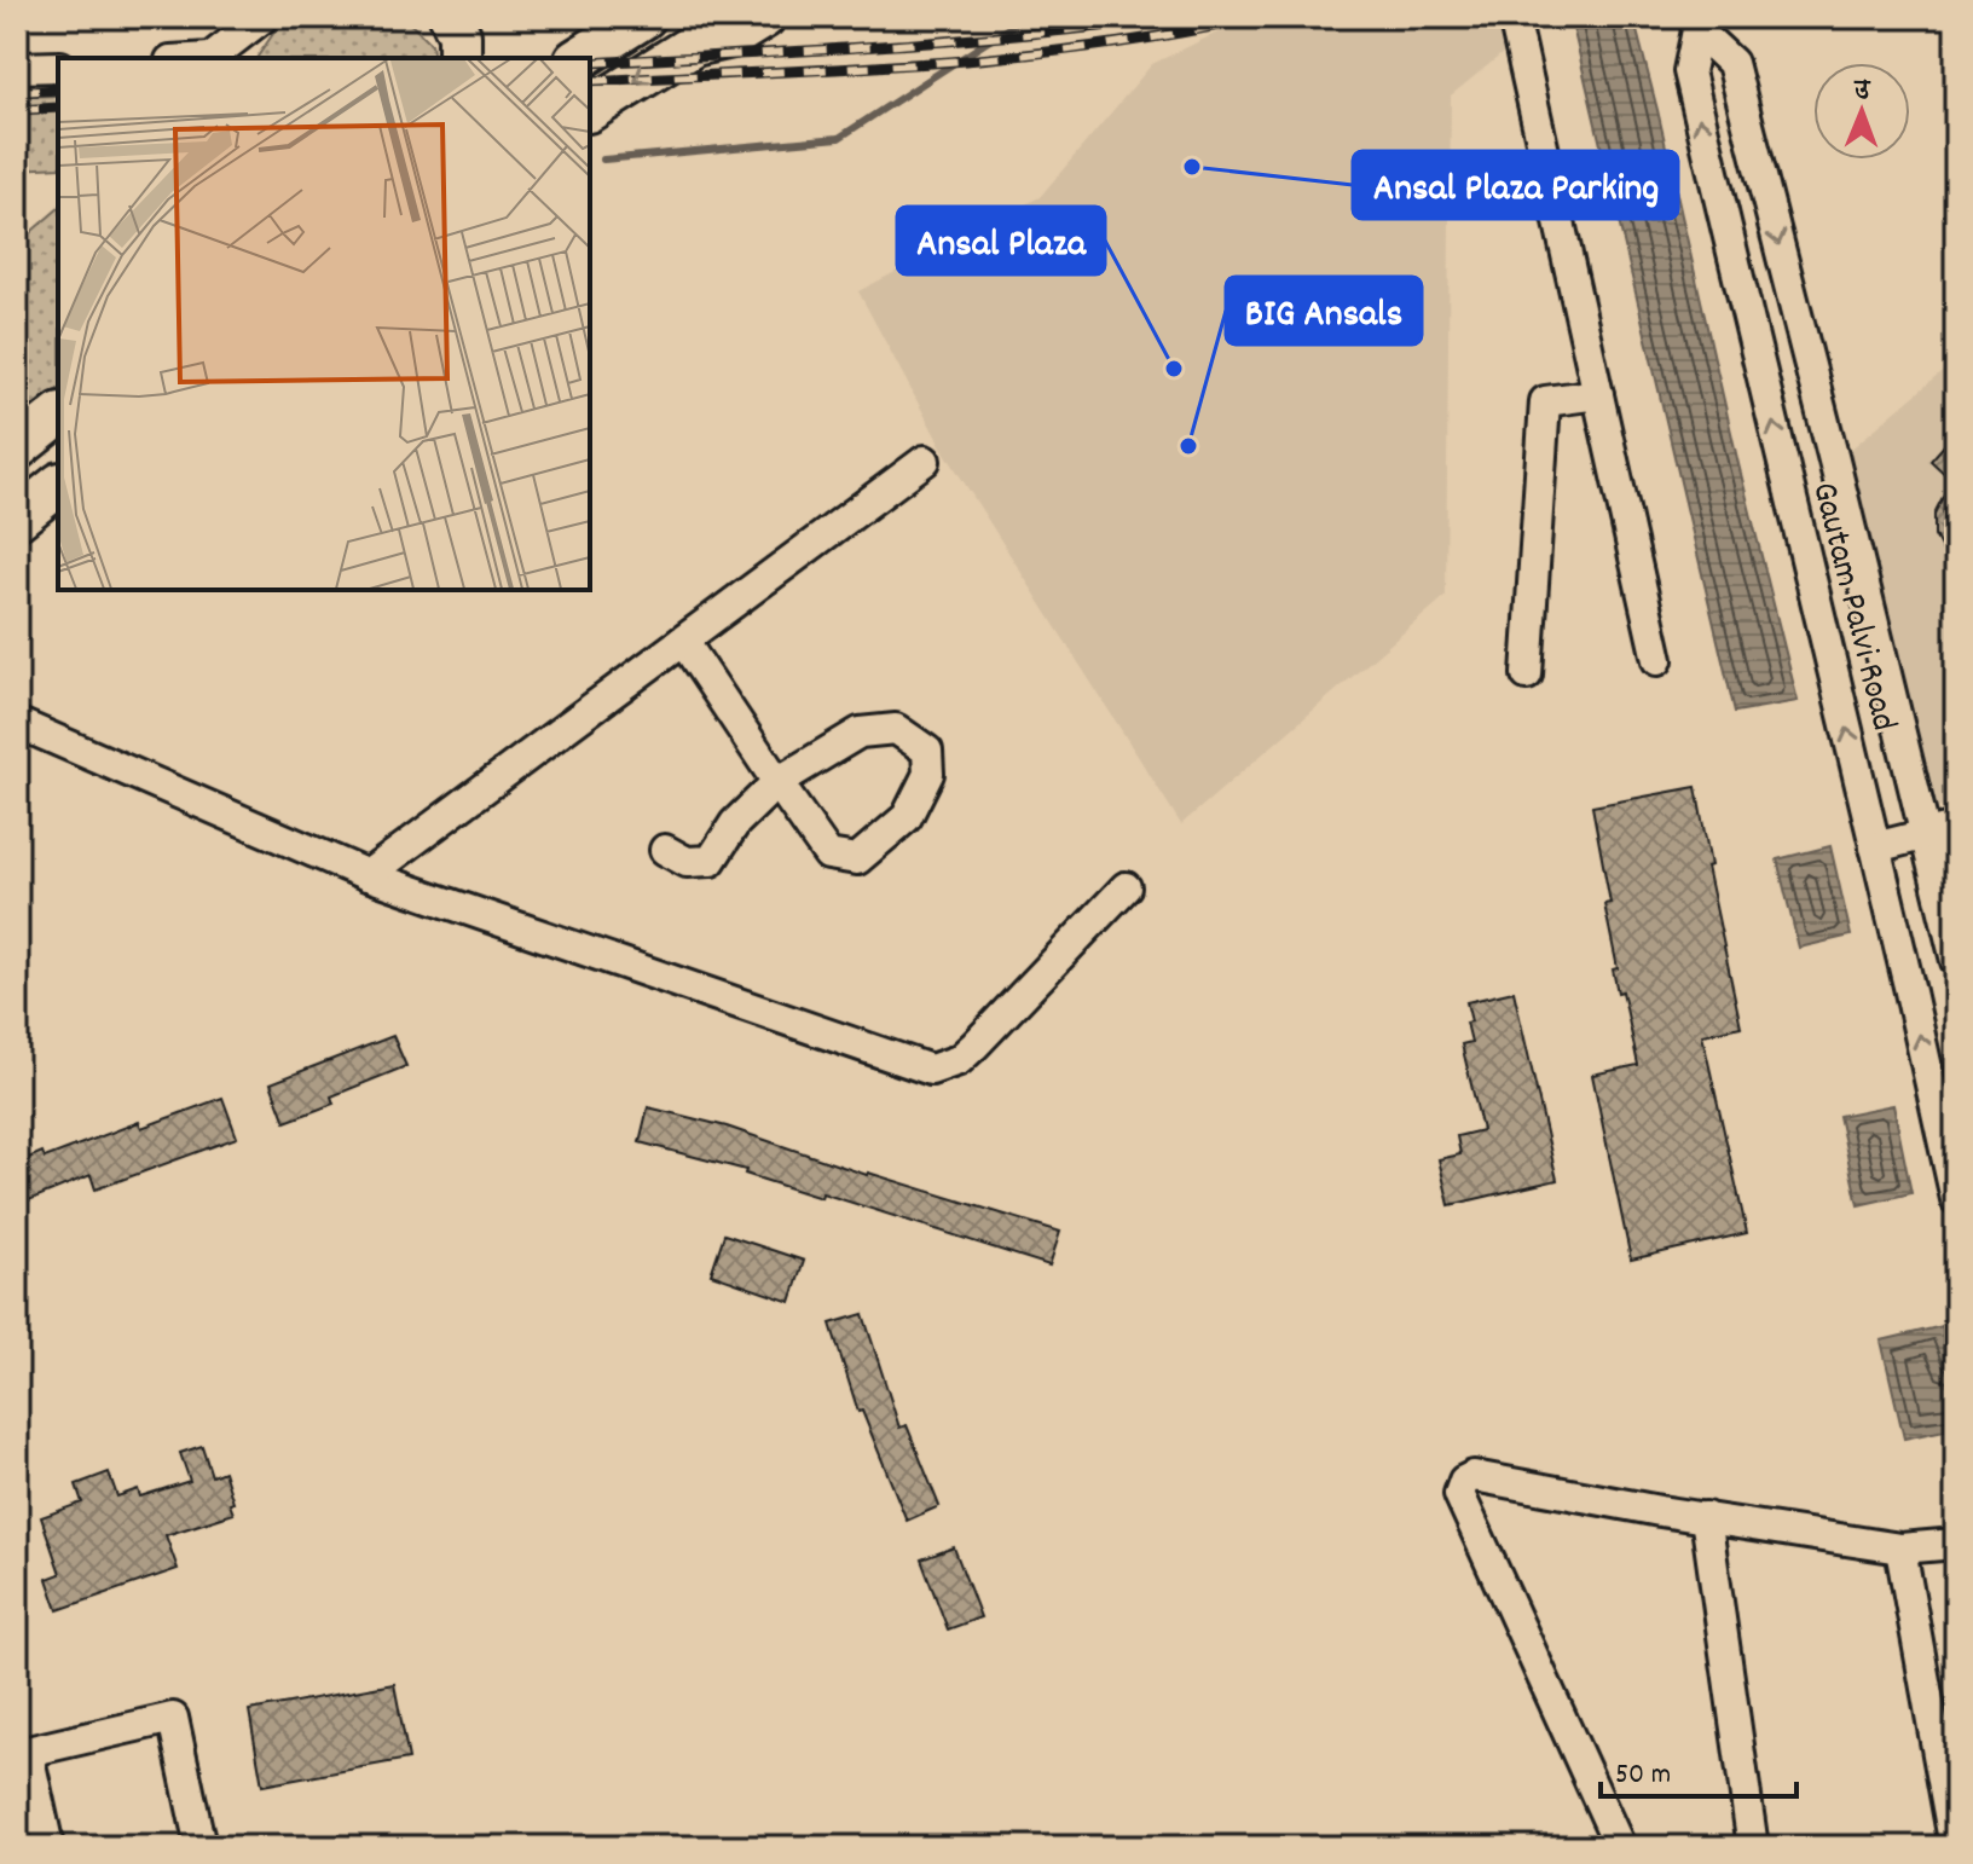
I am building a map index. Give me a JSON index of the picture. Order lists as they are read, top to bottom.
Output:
{
  "streets": {
    "street": ["Gautam Palvi Road"]
  },
  "places": ["Ansal Plaza Parking", "Ansal Plaza", "BIG Ansals"],
  "scale_bar": "50 m",
  "north": "top"
}
